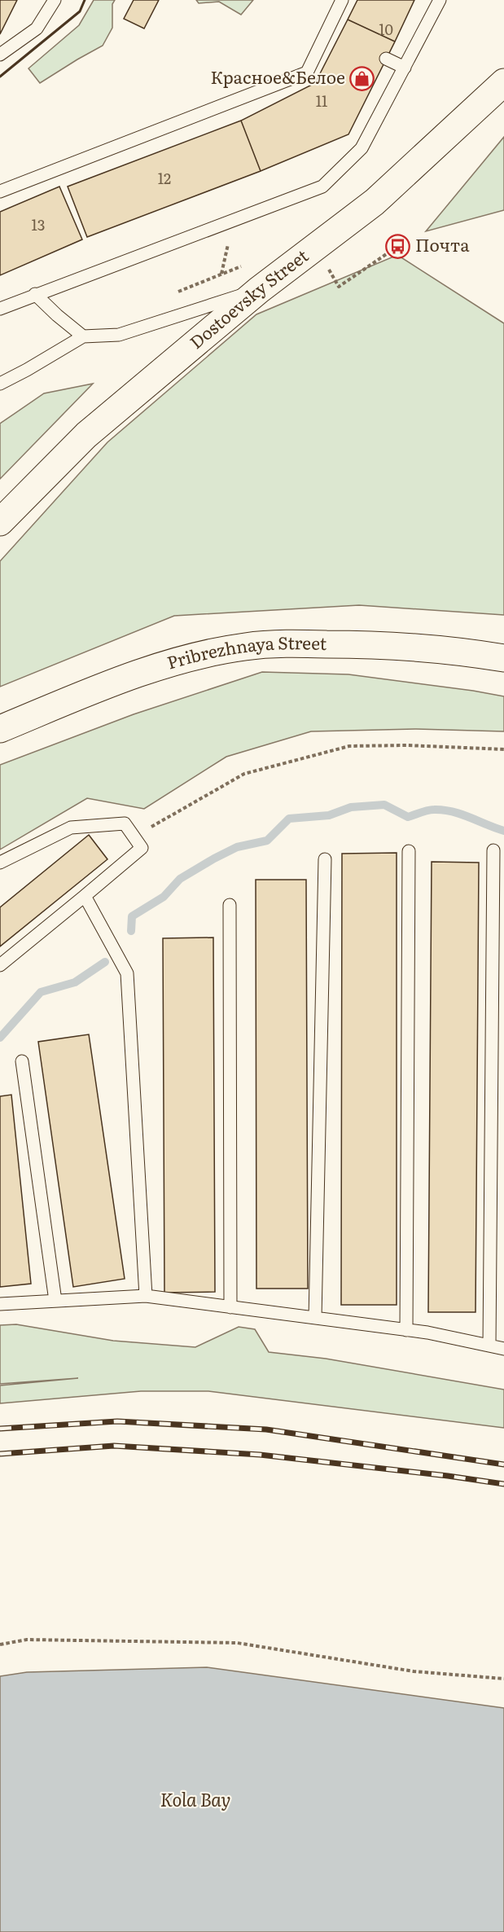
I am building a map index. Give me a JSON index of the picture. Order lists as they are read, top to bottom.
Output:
{
  "streets": {
    "street": ["Dostoevsky Street", "Pribrezhnaya Street"]
  },
  "water": ["Kola Bay"],
  "places": {
    "shop": ["Красное&Белое"],
    "bus stop": ["Почта"]
  },
  "house_numbers": [
    "10",
    "11",
    "12",
    "13"
  ]
}
